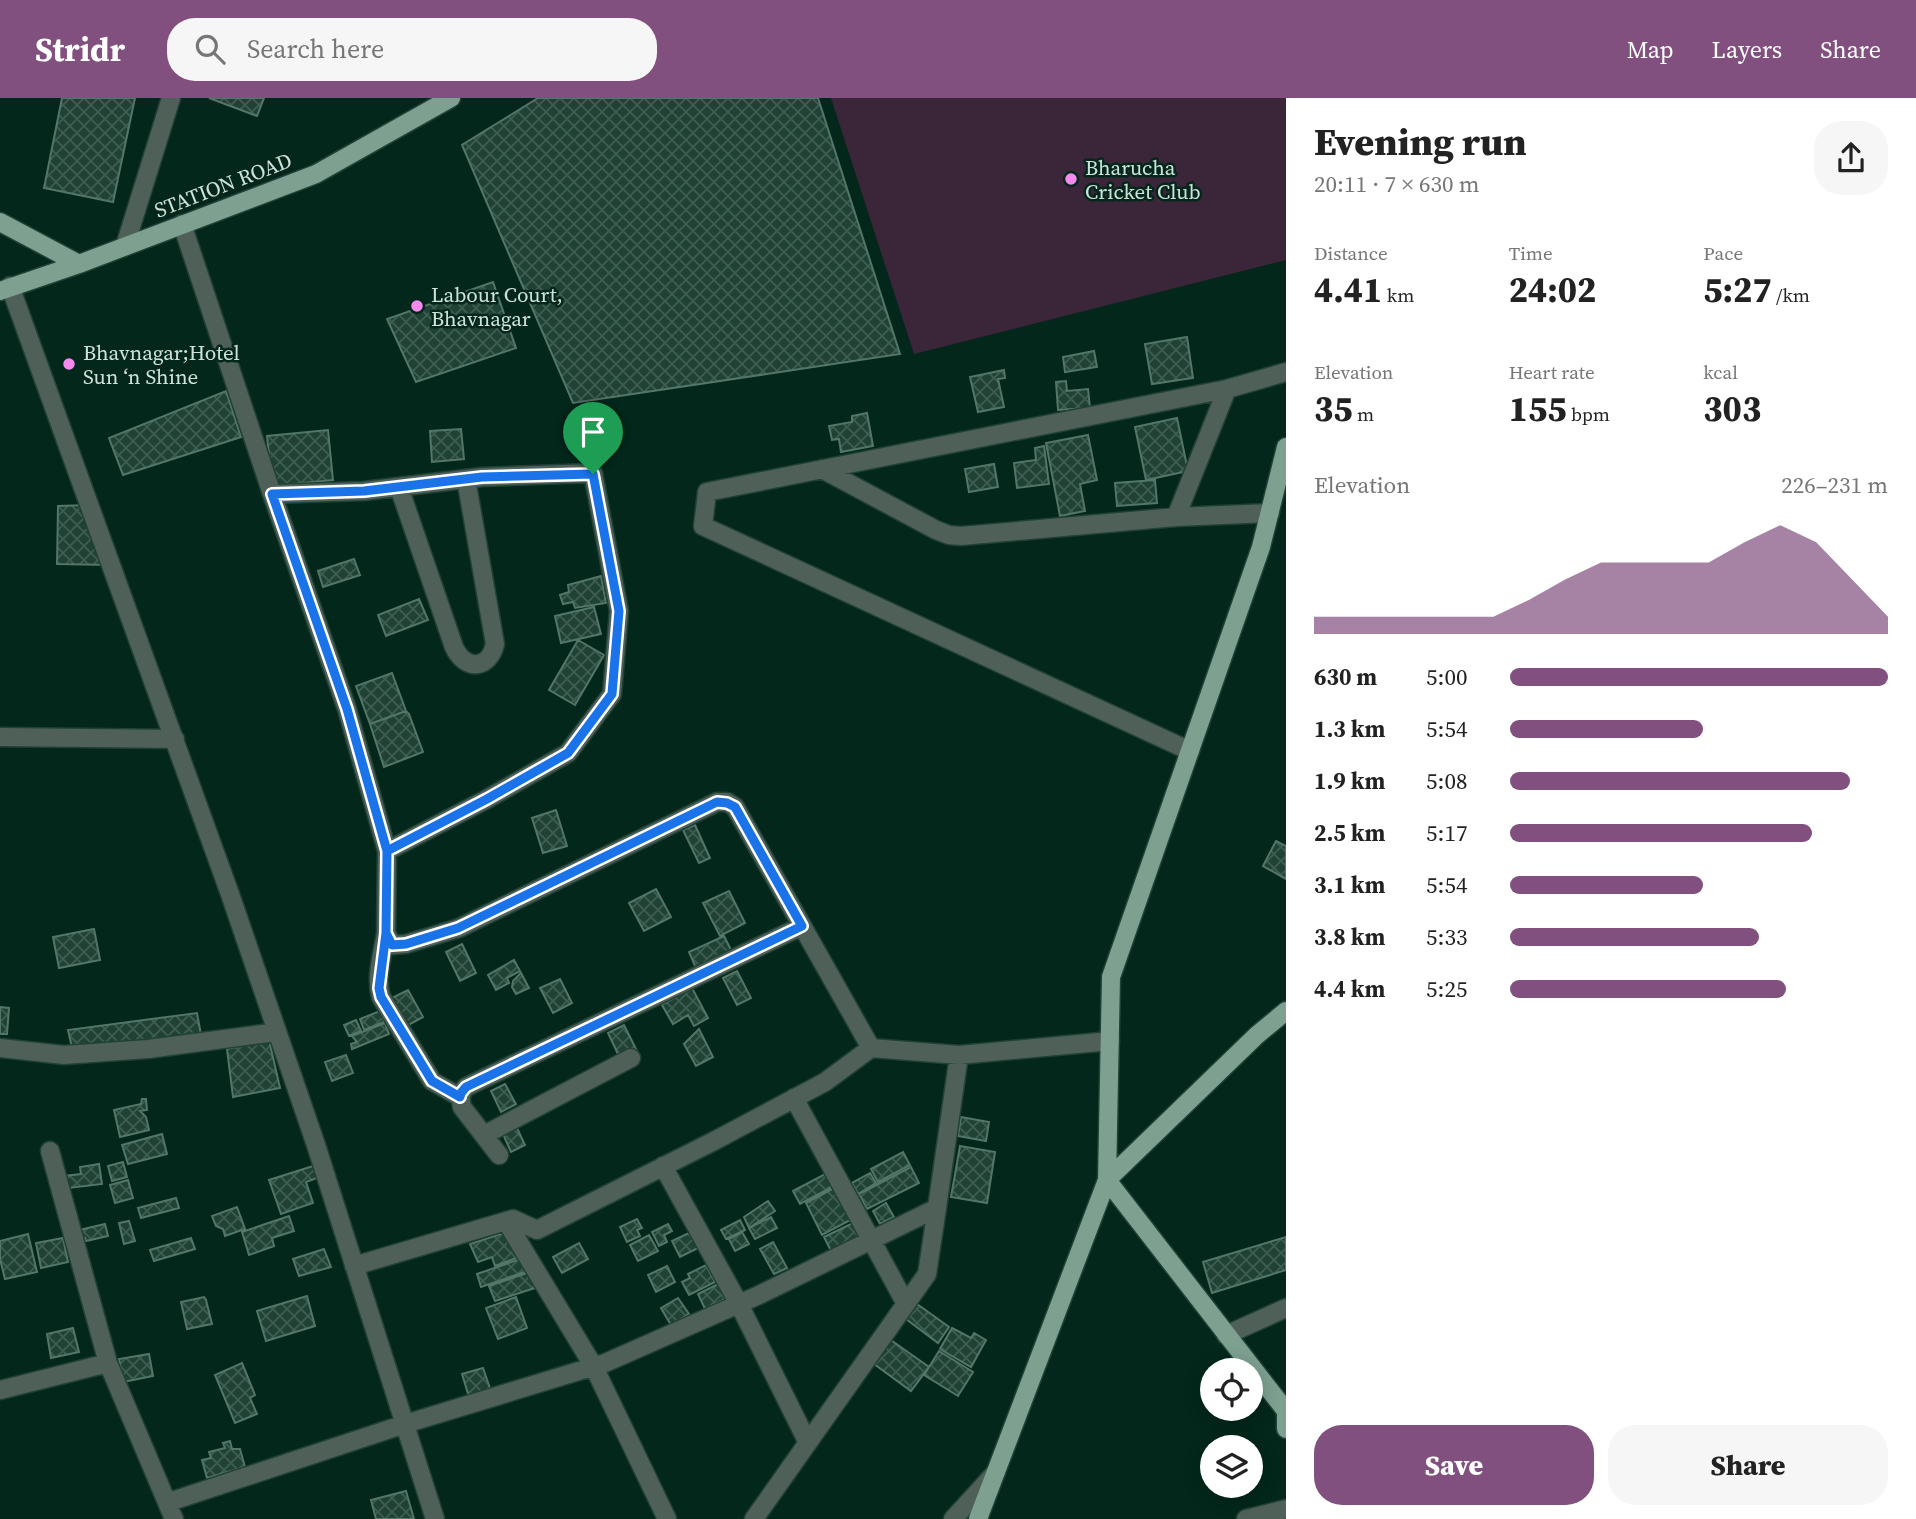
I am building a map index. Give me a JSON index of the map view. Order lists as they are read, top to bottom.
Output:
{
  "streets": {
    "main road": ["STATION ROAD"]
  },
  "places": ["Bharucha Cricket Club", "Labour Court, Bhavnagar", "Bhavnagar;Hotel Sun ‘n Shine"],
  "page": {
    "header": "Stridr",
    "search": "Search here",
    "nav": ["Map", "Layers", "Share"],
    "heading": ["Evening run", "20:11 · 7 × 630 m"],
    "stats": [
      ["Distance", "4.41 km"],
      ["Time", "24:02"],
      ["Pace", "5:27 /km"],
      ["Elevation", "35 m"],
      ["Heart rate", "155 bpm"],
      ["kcal", "303"]
    ],
    "chart": ["Elevation", "226–231 m"],
    "list": [
      {
        "name": "630 m",
        "note": "5:00"
      },
      {
        "name": "1.3 km",
        "note": "5:54"
      },
      {
        "name": "1.9 km",
        "note": "5:08"
      },
      {
        "name": "2.5 km",
        "note": "5:17"
      },
      {
        "name": "3.1 km",
        "note": "5:54"
      },
      {
        "name": "3.8 km",
        "note": "5:33"
      },
      {
        "name": "4.4 km",
        "note": "5:25"
      }
    ],
    "buttons": ["Save", "Share"]
  }
}
